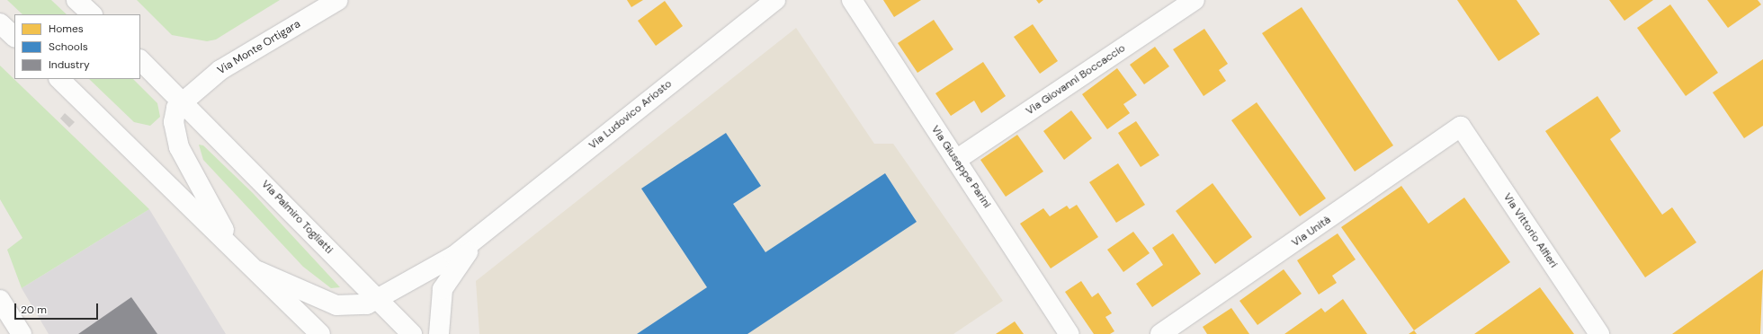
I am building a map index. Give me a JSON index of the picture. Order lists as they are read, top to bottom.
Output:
{
  "streets": {
    "street": [
      "Via Monte Ortigara",
      "Via Giovanni Boccaccio",
      "Via Ludovico Ariosto",
      "Via Giuseppe Parini",
      "Via Palmiro Togliatti",
      "Via Vittorio Alfieri",
      "Via Unità"
    ]
  },
  "crossings": [
    ["Via Monte Ortigara", "Via Palmiro Togliatti"],
    ["Via Giovanni Boccaccio", "Via Giuseppe Parini"],
    ["Via Ludovico Ariosto", "Via Palmiro Togliatti"],
    ["Via Vittorio Alfieri", "Via Unità"]
  ],
  "legend": ["Homes", "Schools", "Industry"],
  "scale_bar": "20 m"
}
